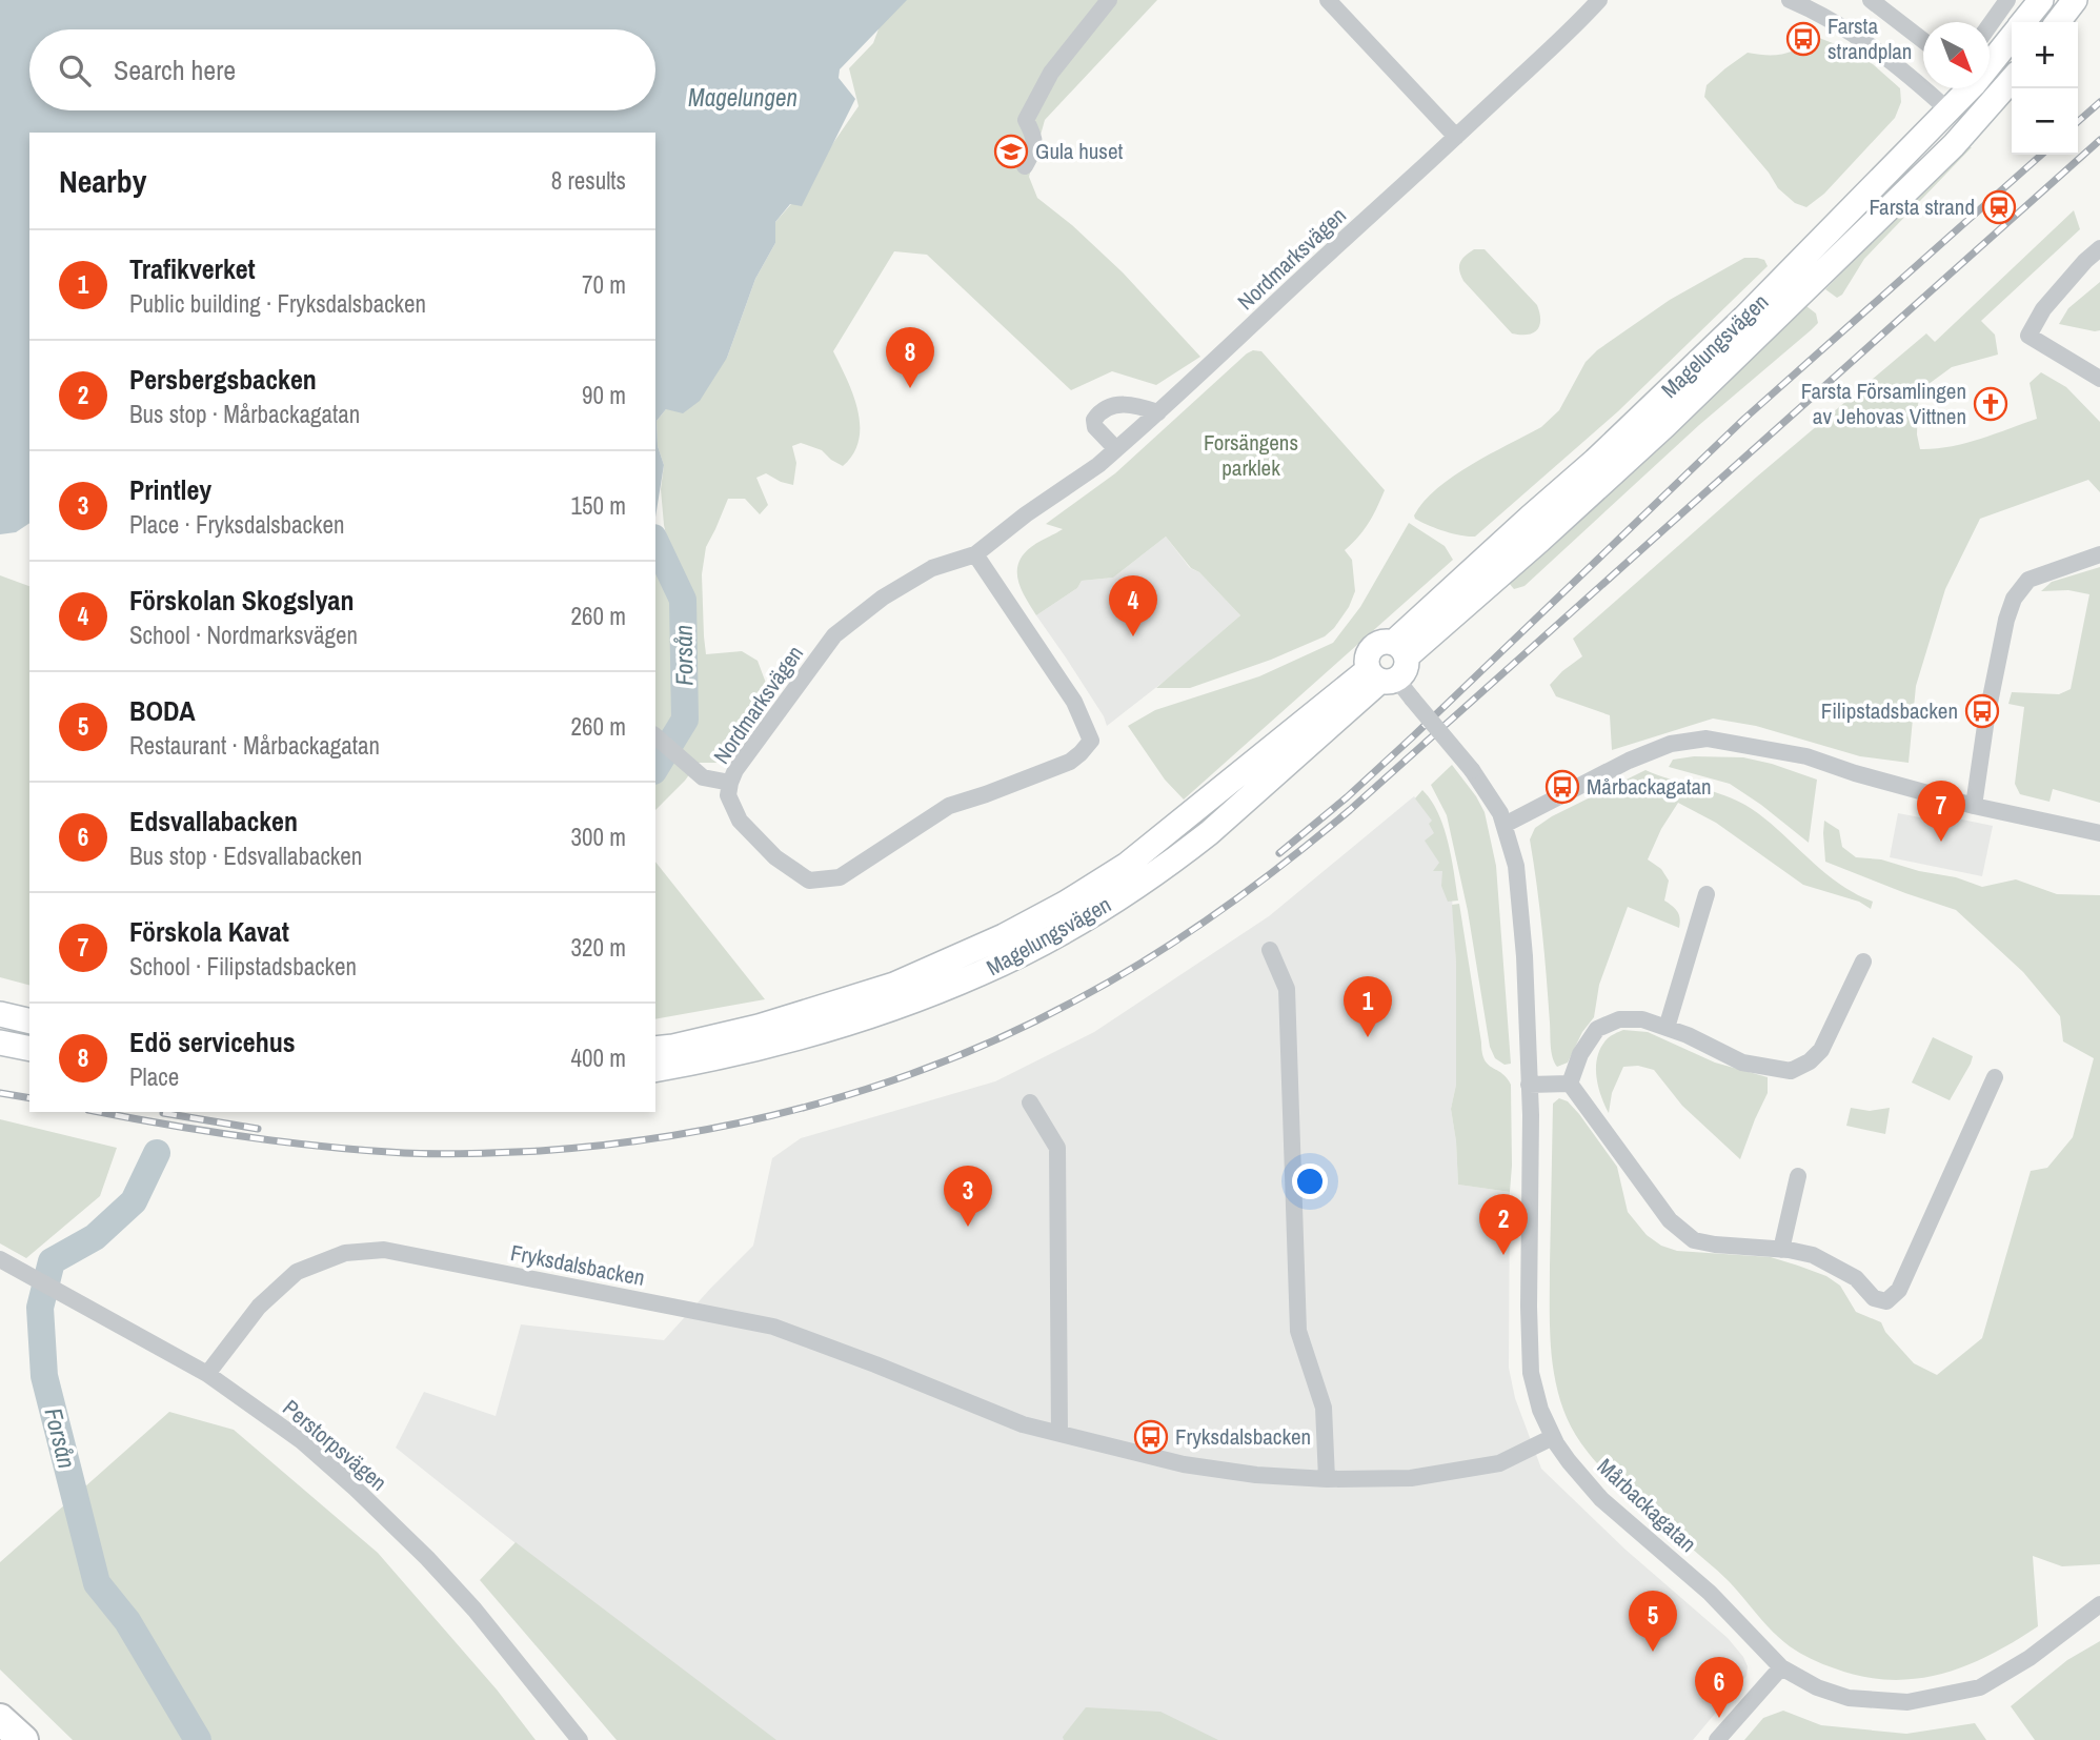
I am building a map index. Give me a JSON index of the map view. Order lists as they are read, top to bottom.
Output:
{
  "streets": {
    "main road": ["Magelungsvägen"],
    "street": [
      "Nordmarksvägen",
      "Fryksdalsbacken",
      "Perstorpsvägen",
      "Mårbackagatan"
    ]
  },
  "crossings": [
    ["Magelungsvägen", "Mårbackagatan"],
    ["Fryksdalsbacken", "Perstorpsvägen"],
    ["Fryksdalsbacken", "Mårbackagatan"]
  ],
  "water": ["Magelungen", "Forsån"],
  "parks": ["Forsängens parklek"],
  "places": {
    "bus stop": [
      "Farsta strandplan",
      "Filipstadsbacken",
      "Mårbackagatan",
      "Fryksdalsbacken"
    ],
    "school or university": ["Gula huset"],
    "station": ["Farsta strand"],
    "church": ["Farsta Församlingen av Jehovas Vittnen"]
  },
  "north": "bottom right",
  "page": {
    "map_buttons": ["+", "−"],
    "search": "Search here",
    "heading": ["Nearby", "8 results"],
    "list": [
      {
        "mark": "1",
        "name": "Trafikverket",
        "note": "Public building · Fryksdalsbacken",
        "value": "70 m"
      },
      {
        "mark": "2",
        "name": "Persbergsbacken",
        "note": "Bus stop · Mårbackagatan",
        "value": "90 m"
      },
      {
        "mark": "3",
        "name": "Printley",
        "note": "Place · Fryksdalsbacken",
        "value": "150 m"
      },
      {
        "mark": "4",
        "name": "Förskolan Skogslyan",
        "note": "School · Nordmarksvägen",
        "value": "260 m"
      },
      {
        "mark": "5",
        "name": "BODA",
        "note": "Restaurant · Mårbackagatan",
        "value": "260 m"
      },
      {
        "mark": "6",
        "name": "Edsvallabacken",
        "note": "Bus stop · Edsvallabacken",
        "value": "300 m"
      },
      {
        "mark": "7",
        "name": "Förskola Kavat",
        "note": "School · Filipstadsbacken",
        "value": "320 m"
      },
      {
        "mark": "8",
        "name": "Edö servicehus",
        "note": "Place",
        "value": "400 m"
      }
    ],
    "pins": [
      "8",
      "4",
      "7",
      "1",
      "3",
      "2",
      "5",
      "6"
    ]
  }
}
